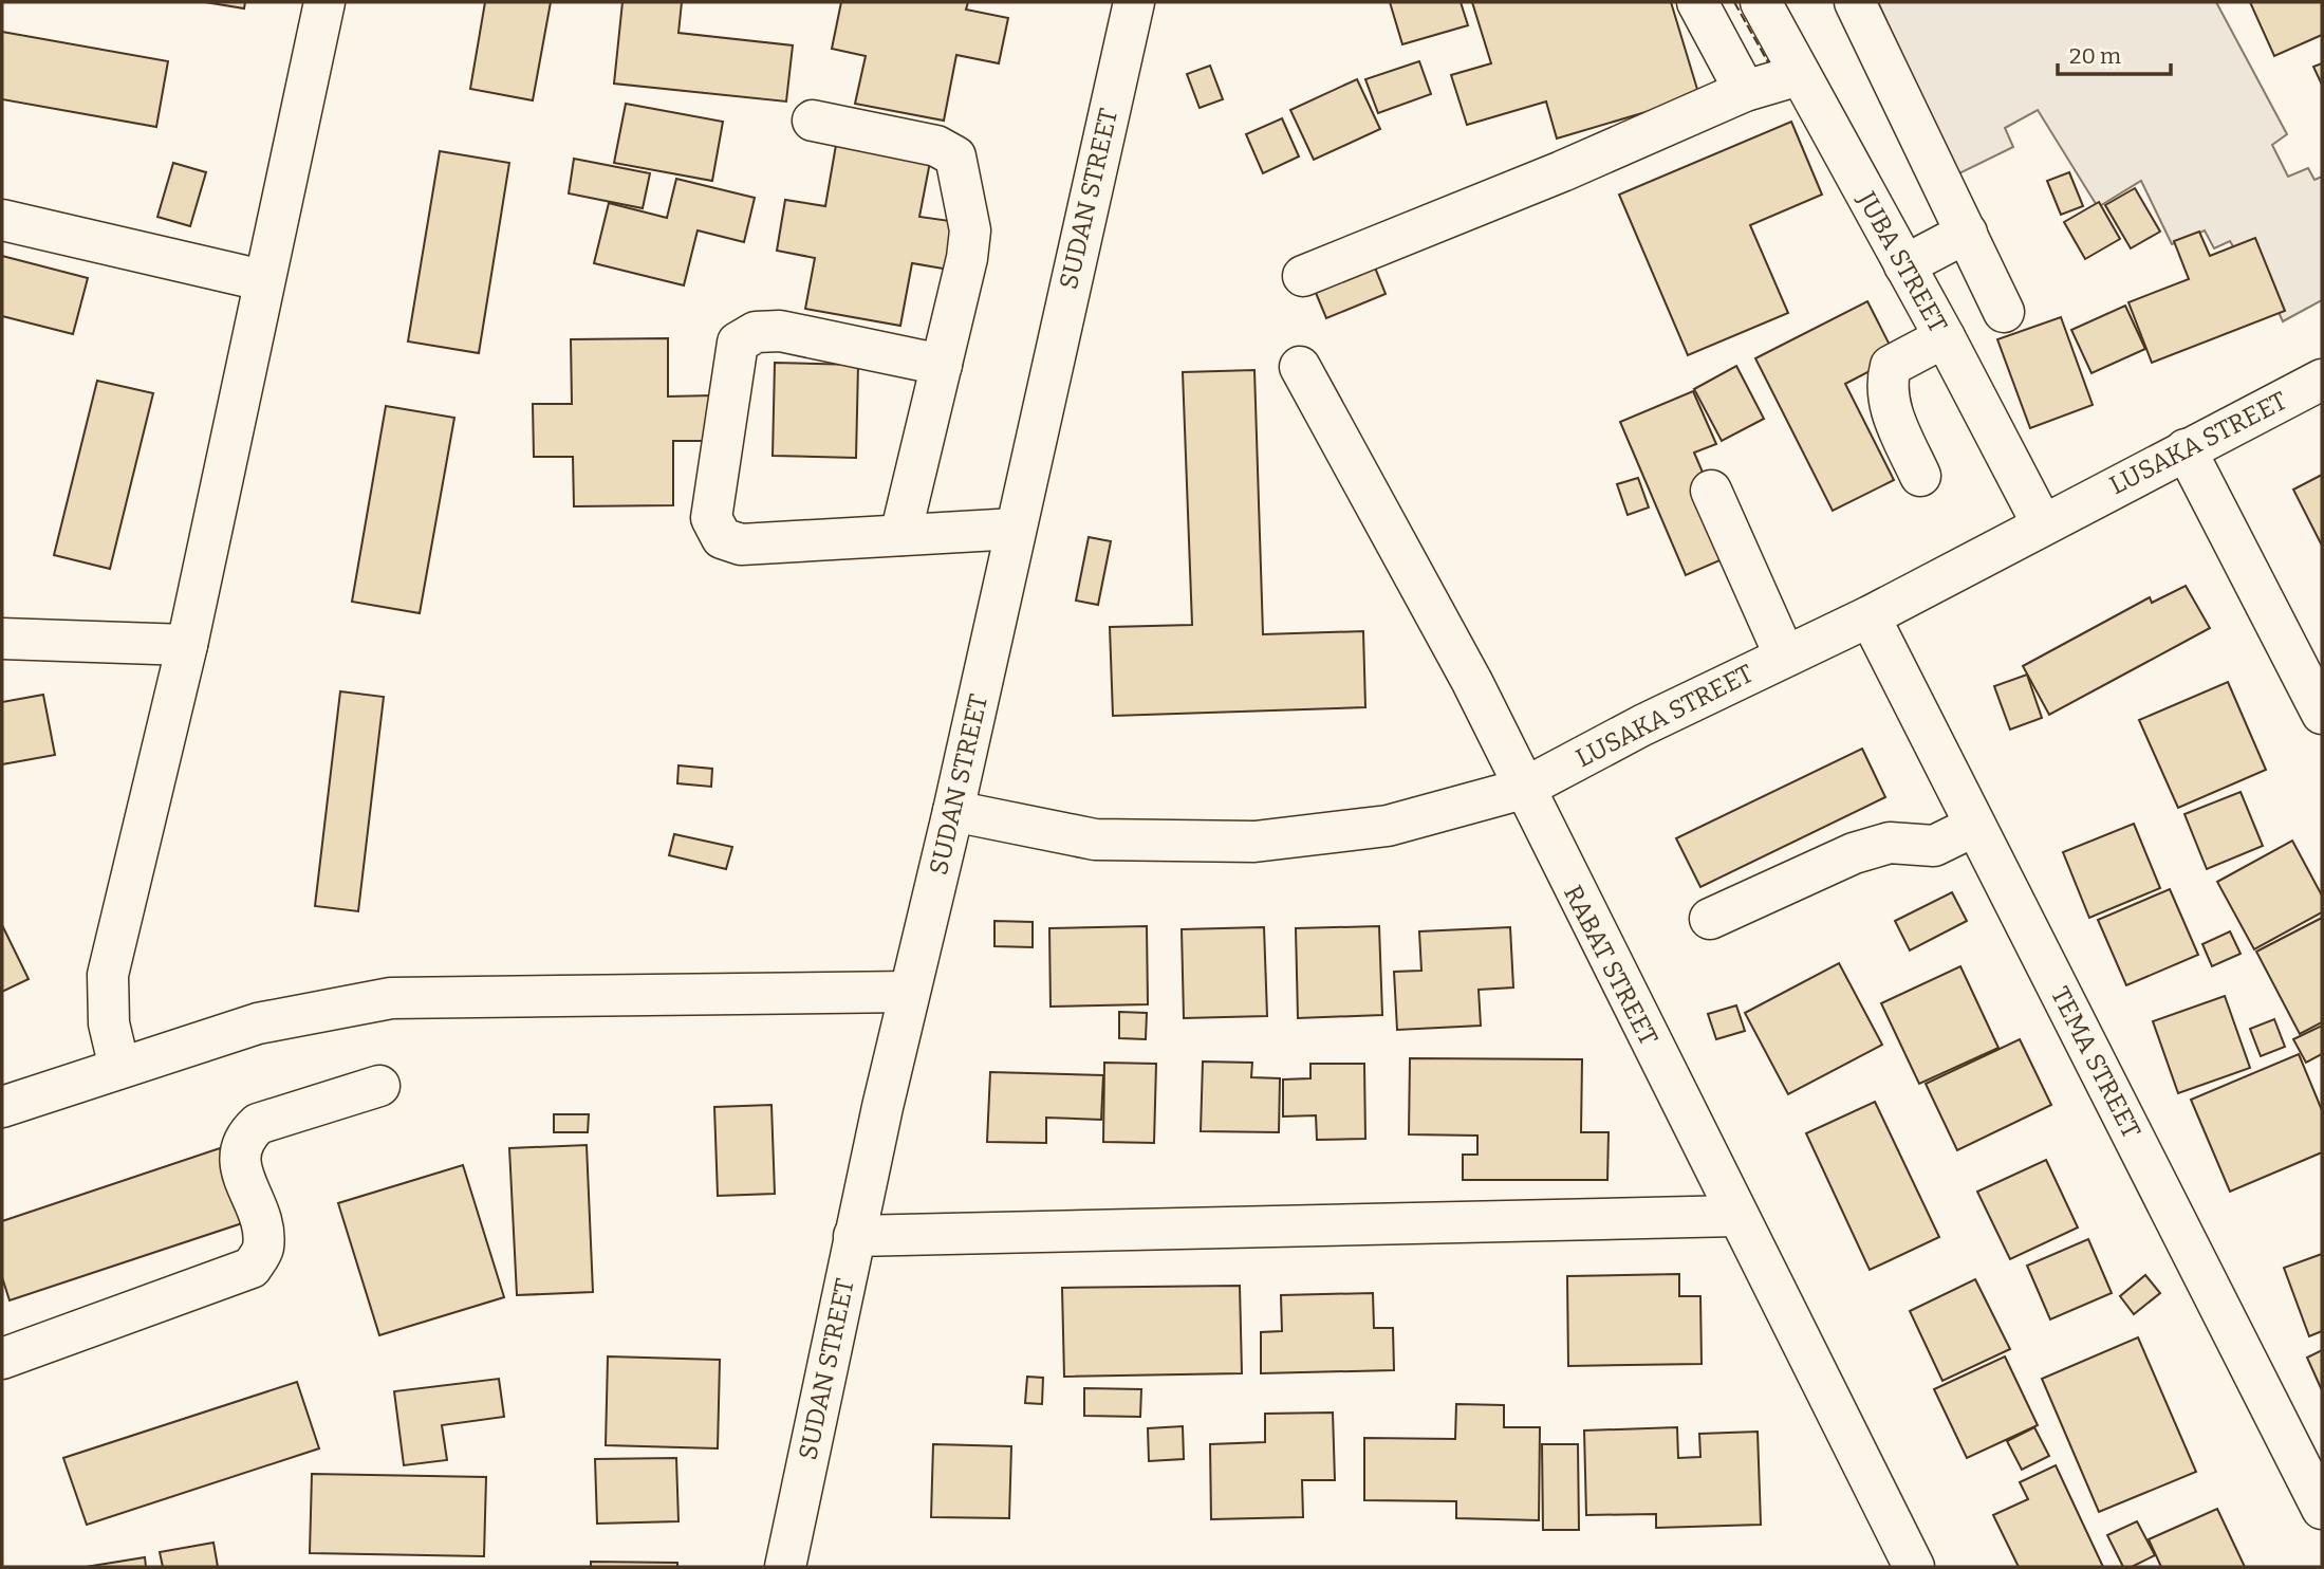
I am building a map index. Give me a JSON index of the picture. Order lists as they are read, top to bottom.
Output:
{
  "streets": {
    "street": [
      "SUDAN STREET",
      "JUBA STREET",
      "LUSAKA STREET",
      "RABAT STREET",
      "TEMA STREET"
    ]
  },
  "crossings": [
    ["SUDAN STREET", "LUSAKA STREET"],
    ["JUBA STREET", "LUSAKA STREET"],
    ["LUSAKA STREET", "RABAT STREET"],
    ["LUSAKA STREET", "TEMA STREET"]
  ],
  "scale_bar": "20 m"
}
